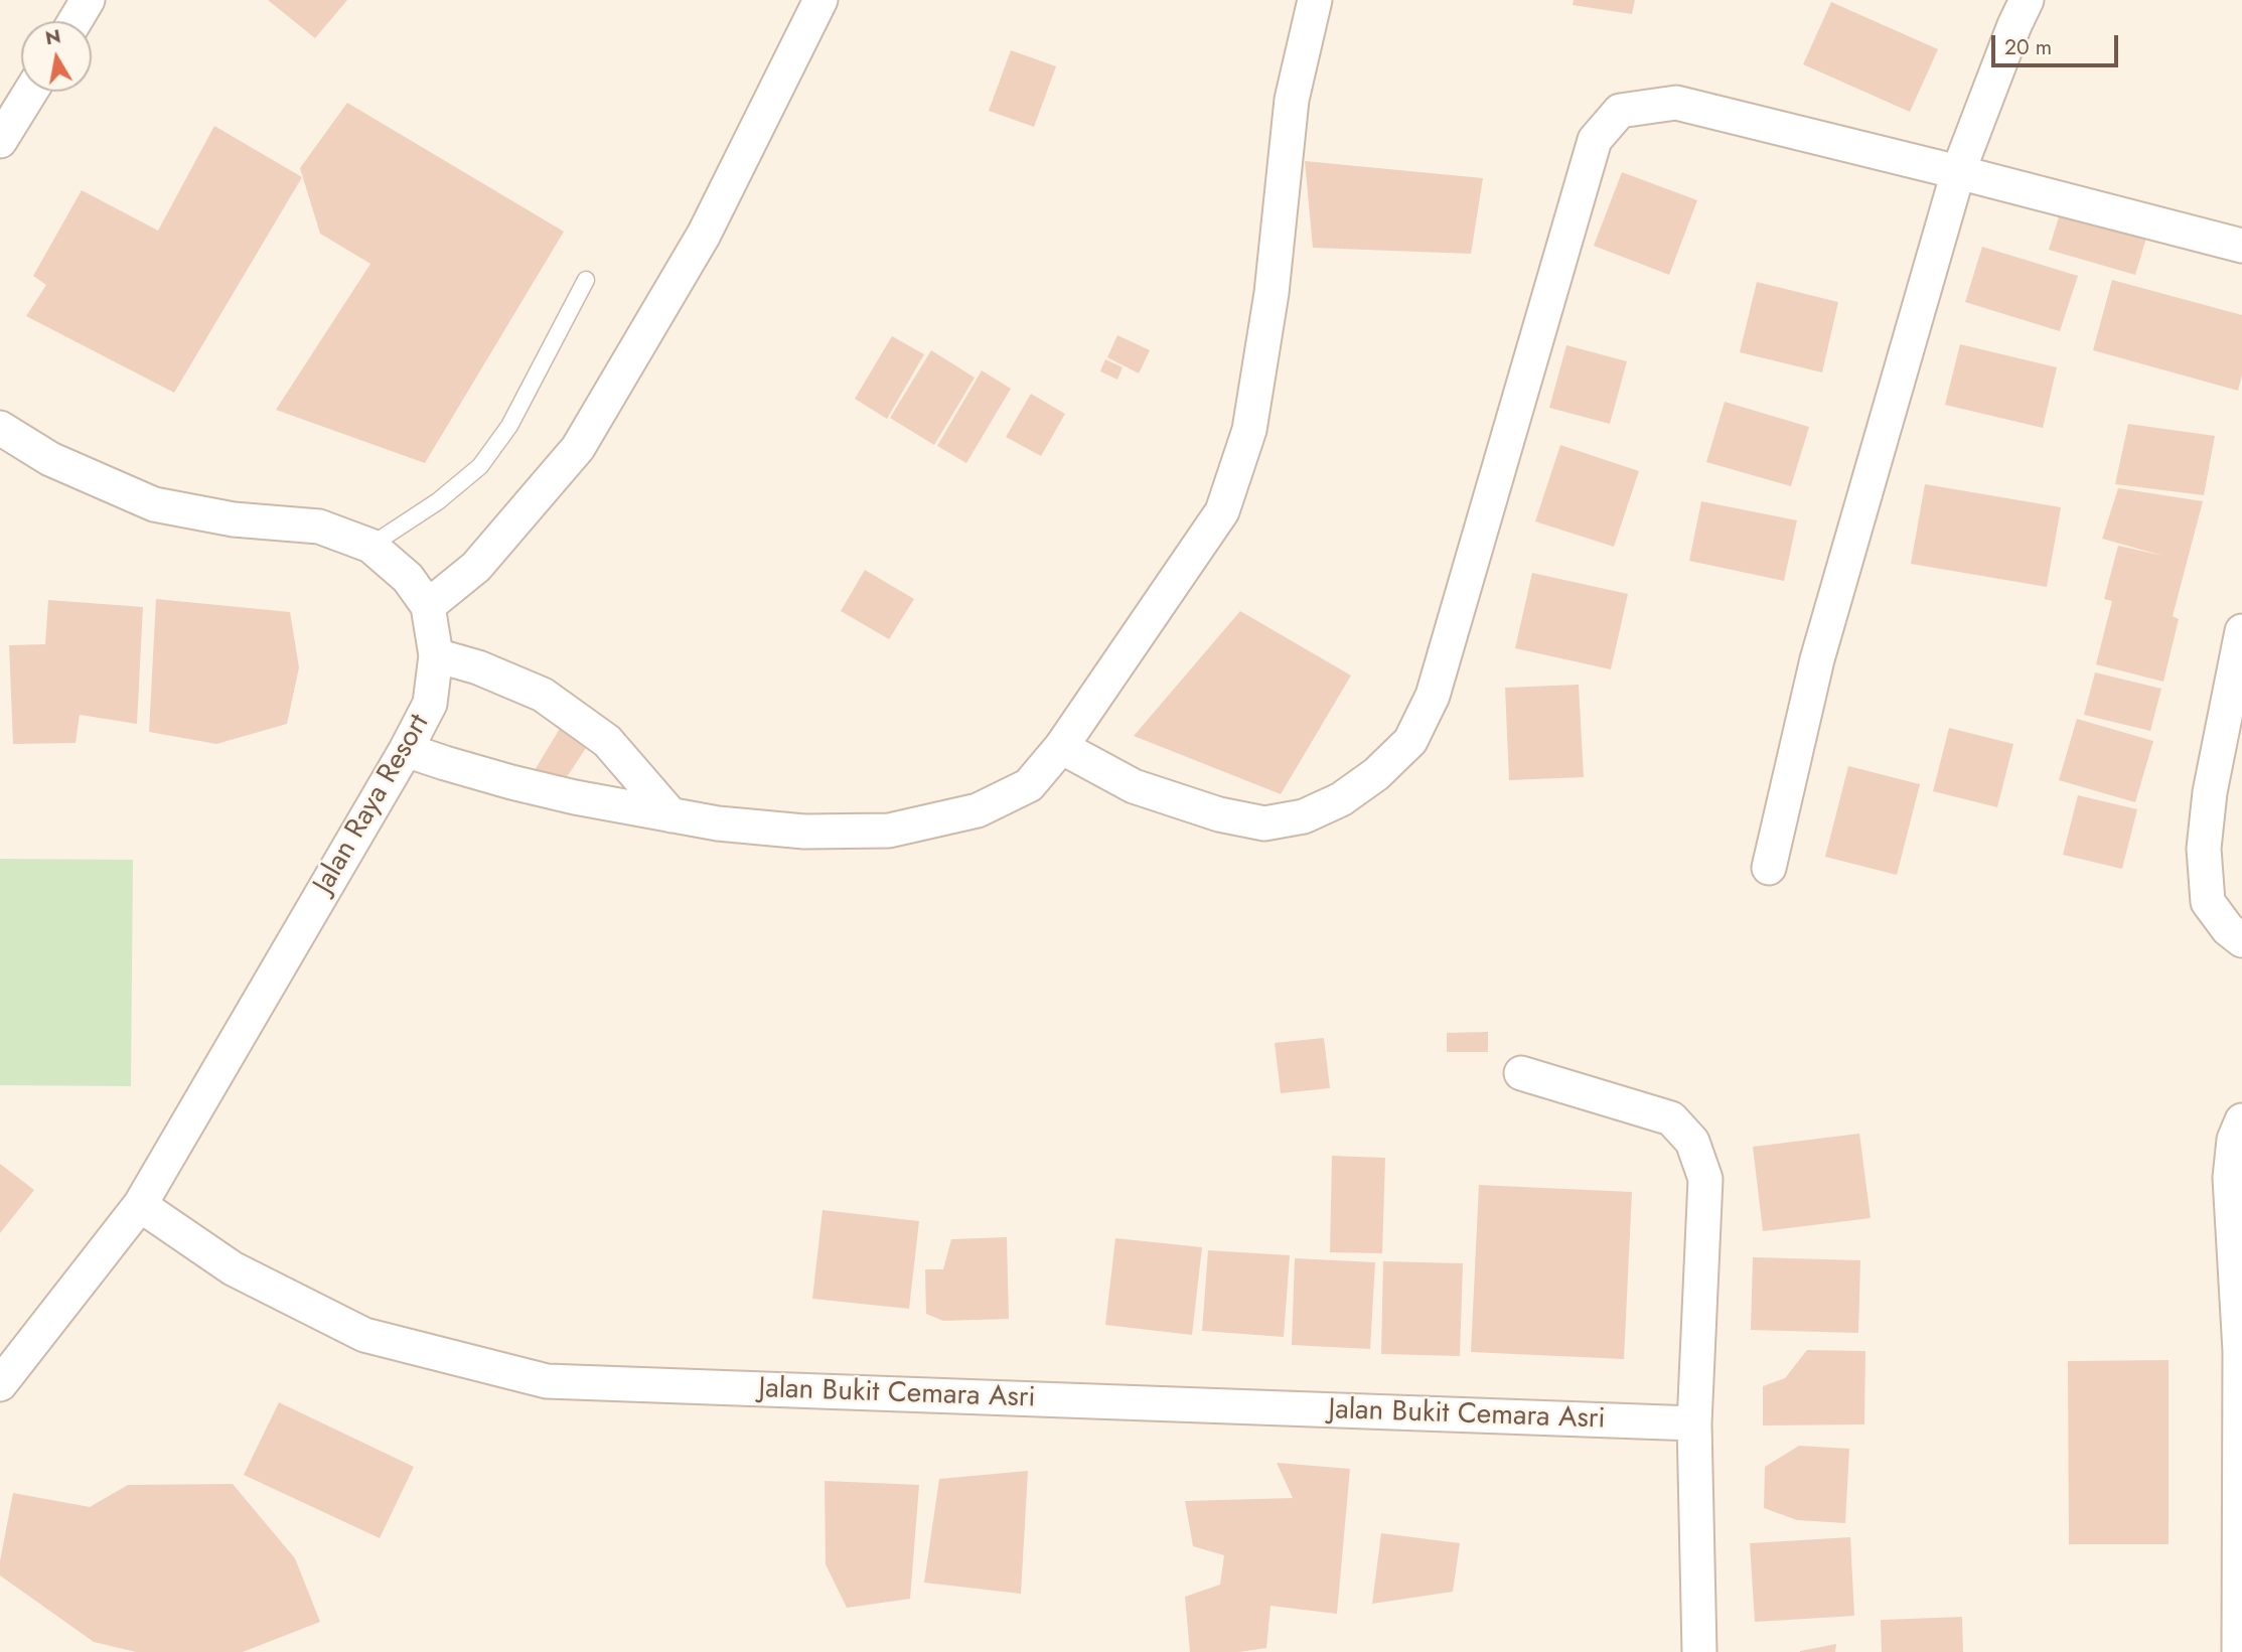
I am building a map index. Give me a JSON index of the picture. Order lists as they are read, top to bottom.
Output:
{
  "streets": {
    "street": ["Jalan Raya Resort", "Jalan Bukit Cemara Asri"]
  },
  "crossings": [
    ["Jalan Raya Resort", "Jalan Bukit Cemara Asri"]
  ],
  "scale_bar": "20 m",
  "north": "top"
}
